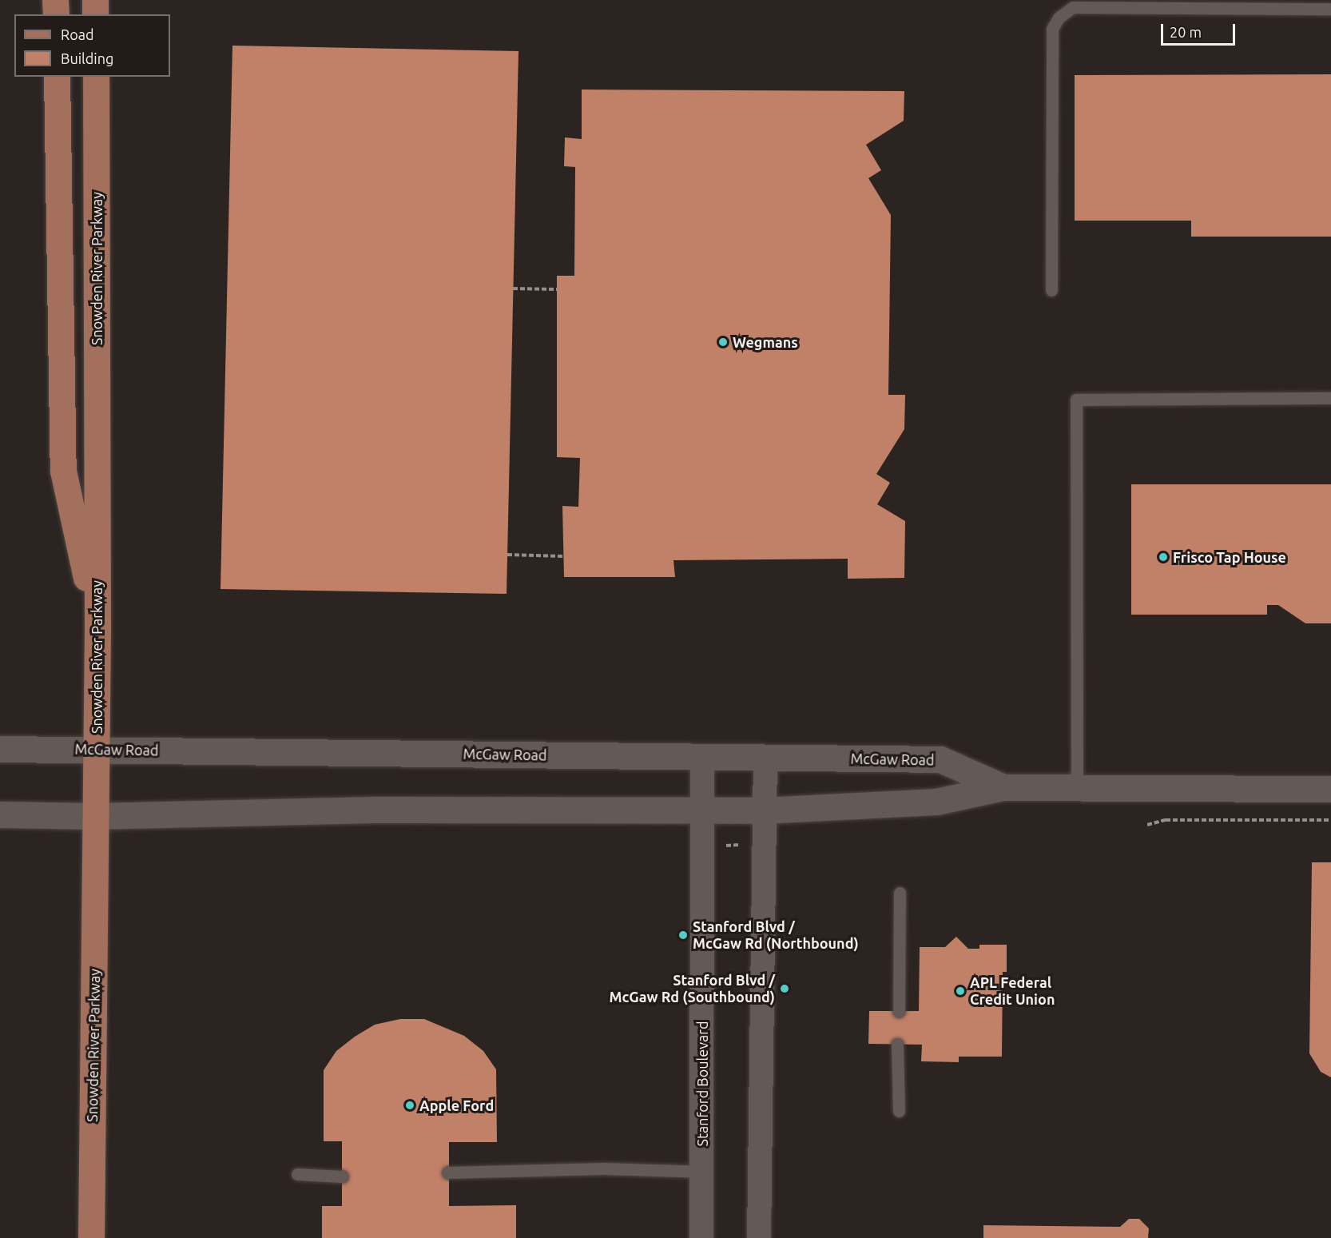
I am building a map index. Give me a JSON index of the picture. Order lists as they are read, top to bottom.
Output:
{
  "streets": {
    "main road": ["Snowden River Parkway"],
    "street": ["McGaw Road", "Stanford Boulevard"]
  },
  "crossings": [
    ["Snowden River Parkway", "McGaw Road"],
    ["McGaw Road", "Stanford Boulevard"]
  ],
  "places": [
    "Wegmans",
    "Frisco Tap House",
    "Stanford Blvd / McGaw Rd (Northbound)",
    "Stanford Blvd / McGaw Rd (Southbound)",
    "APL Federal Credit Union",
    "Apple Ford"
  ],
  "legend": ["Road", "Building"],
  "scale_bar": "20 m"
}
